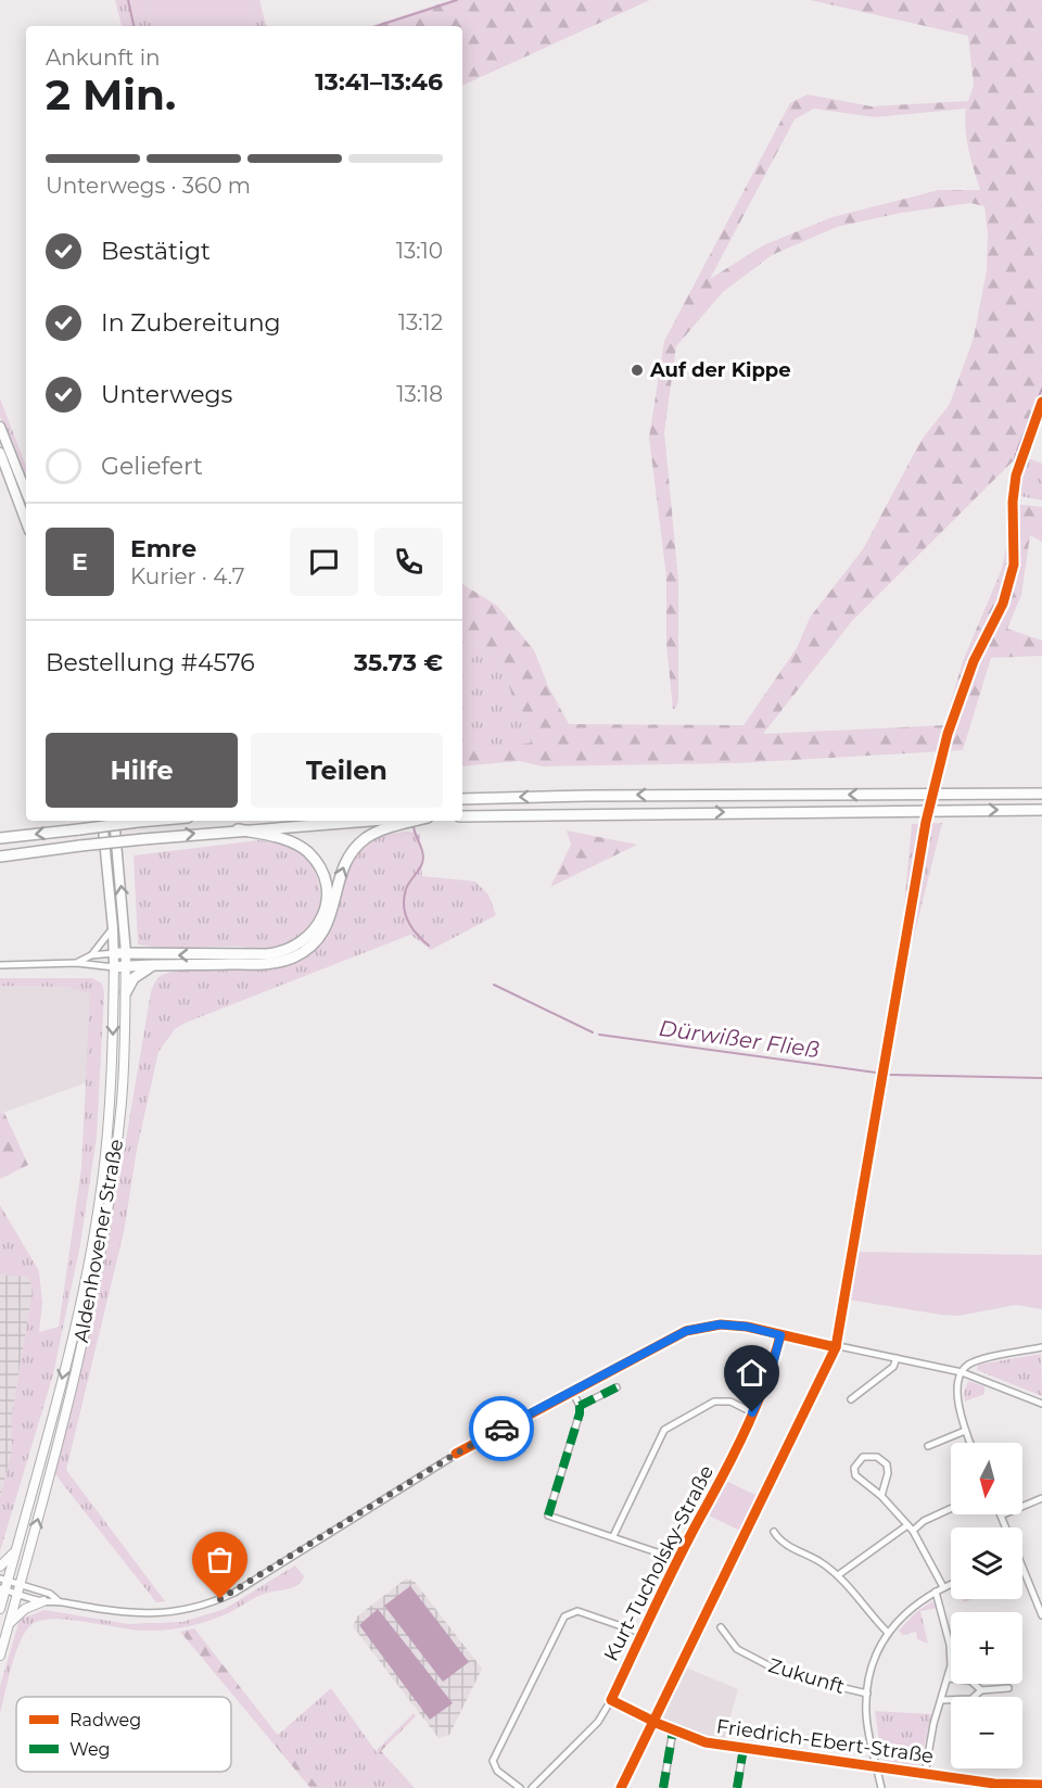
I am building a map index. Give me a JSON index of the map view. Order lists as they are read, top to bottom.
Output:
{
  "streets": {
    "main road": ["Aldenhovener Straße"],
    "street": ["Kurt-Tucholsky-Straße", "Zukunft", "Friedrich-Ebert-Straße"]
  },
  "crossings": [
    ["Kurt-Tucholsky-Straße", "Friedrich-Ebert-Straße"]
  ],
  "water": ["Dürwißer Fließ"],
  "places": ["Auf der Kippe"],
  "legend": ["Radweg", "Weg"],
  "north": "bottom",
  "page": {
    "heading": ["2 Min.", "Ankunft in", "13:41–13:46"],
    "panel": [
      "Emre",
      "Kurier · 4.7",
      "Bestellung #4576",
      "35.73 €"
    ],
    "bar": "Unterwegs · 360 m",
    "list": [
      ["Bestätigt", "13:10"],
      ["In Zubereitung", "13:12"],
      ["Unterwegs", "13:18"],
      "Geliefert"
    ],
    "round": "E",
    "buttons": ["Hilfe", "Teilen"],
    "map_buttons": ["+", "−"]
  }
}
